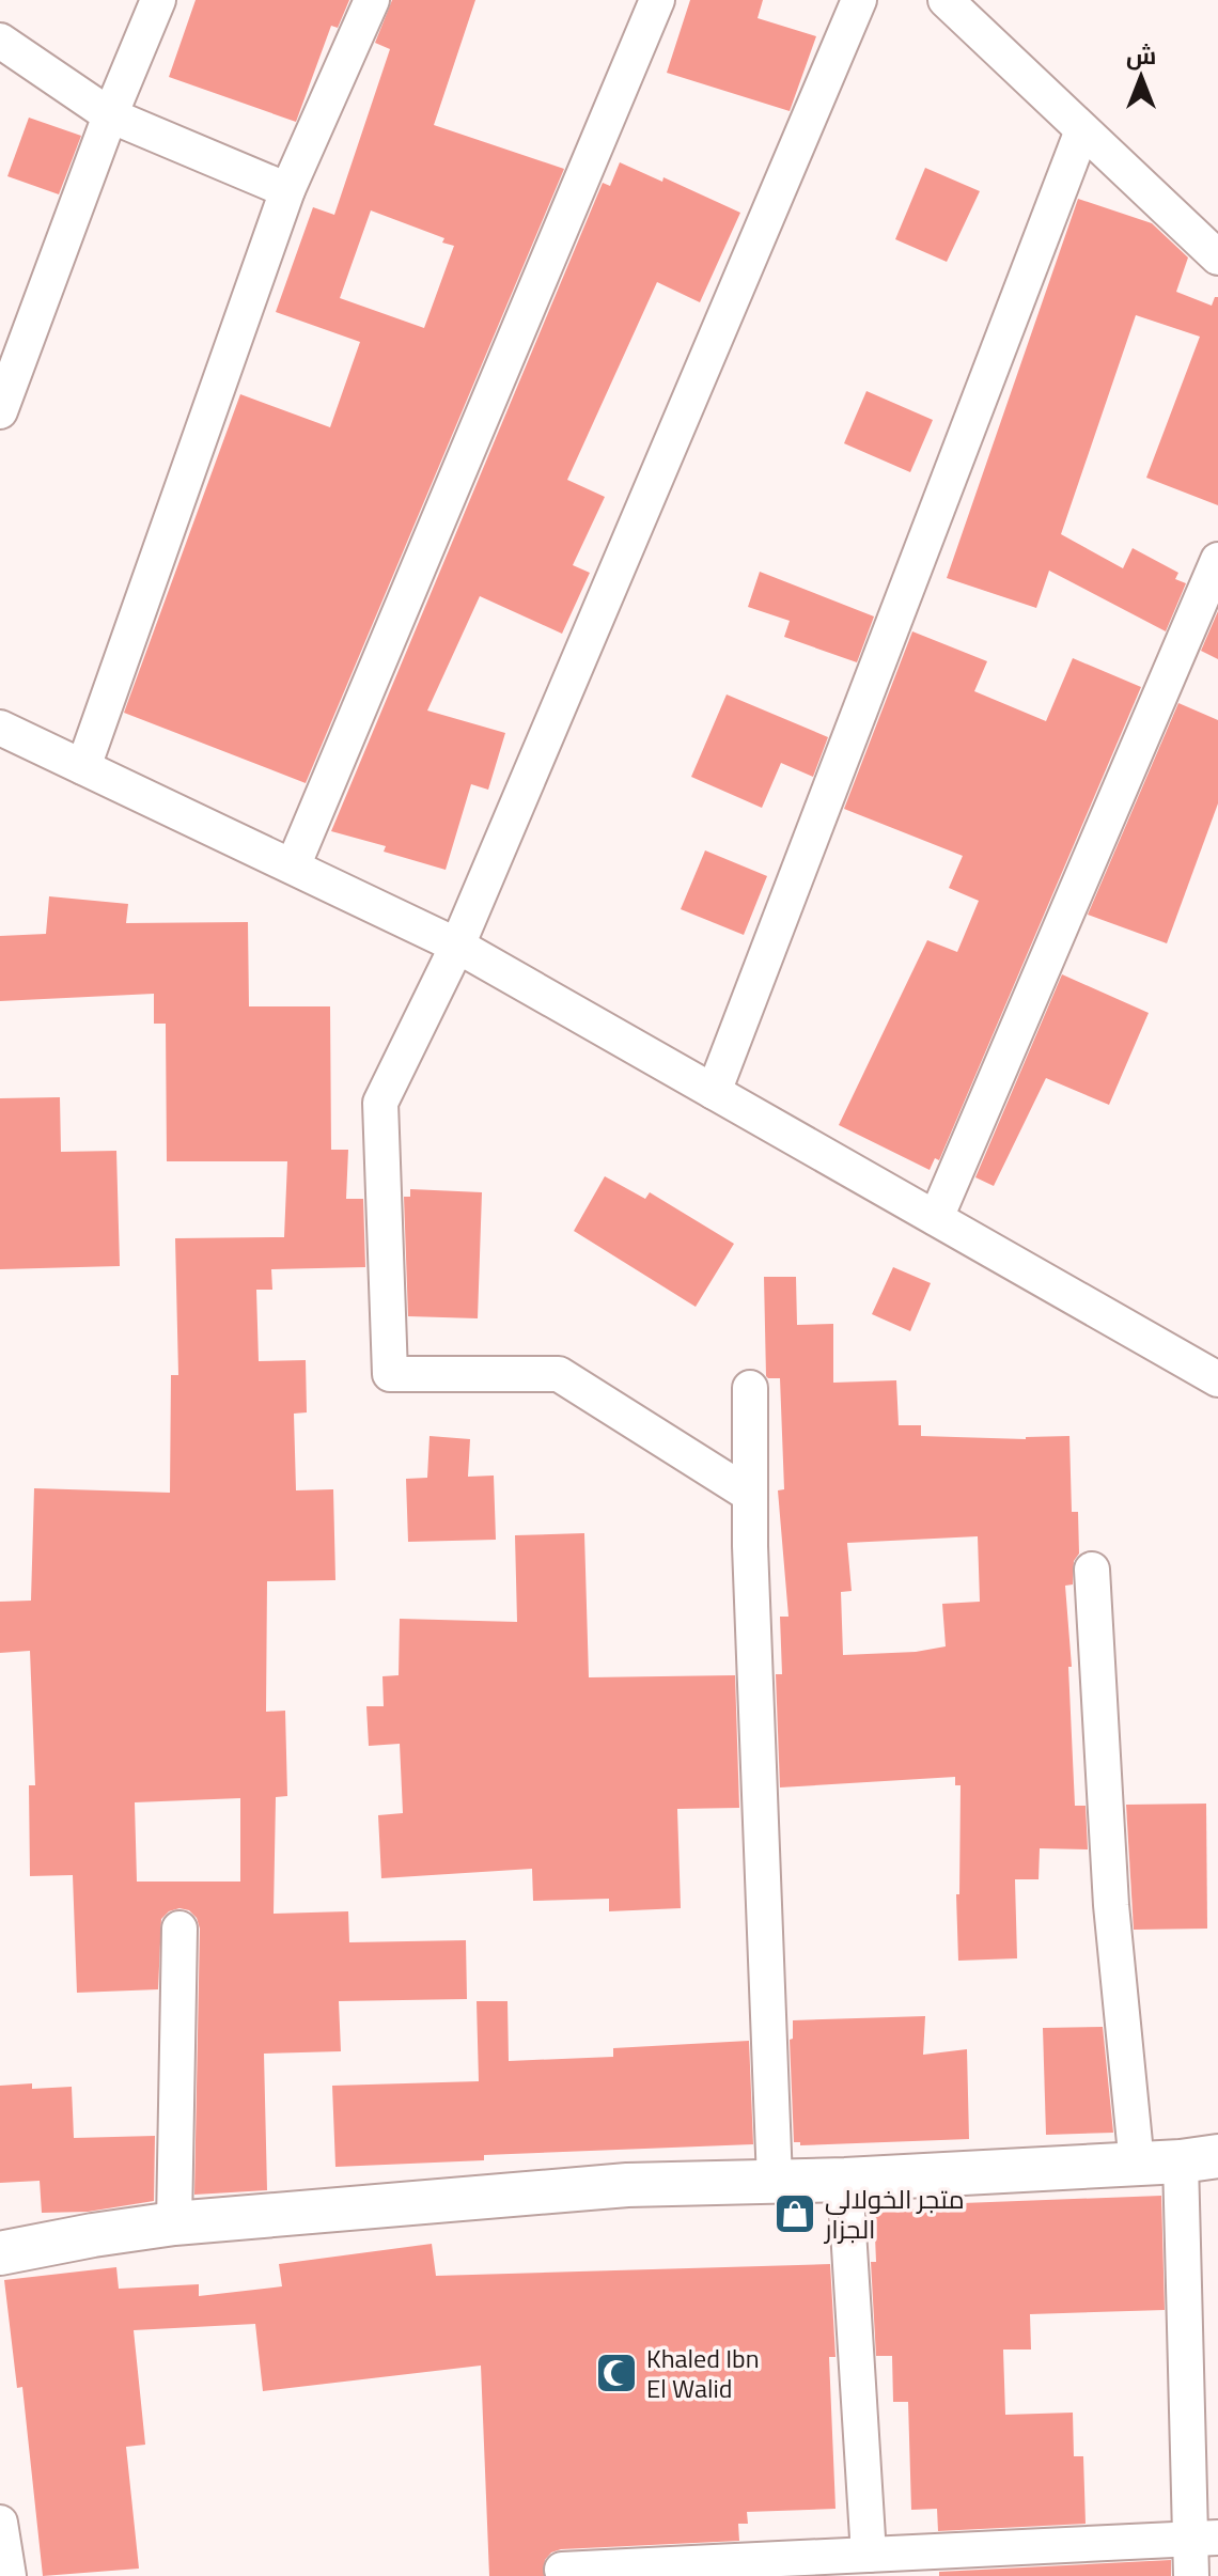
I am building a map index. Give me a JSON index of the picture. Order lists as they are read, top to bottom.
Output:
{
  "places": {
    "shop": ["متجر الخولالي الجزار"],
    "mosque": ["Khaled Ibn El Walid"]
  },
  "north": "top"
}
